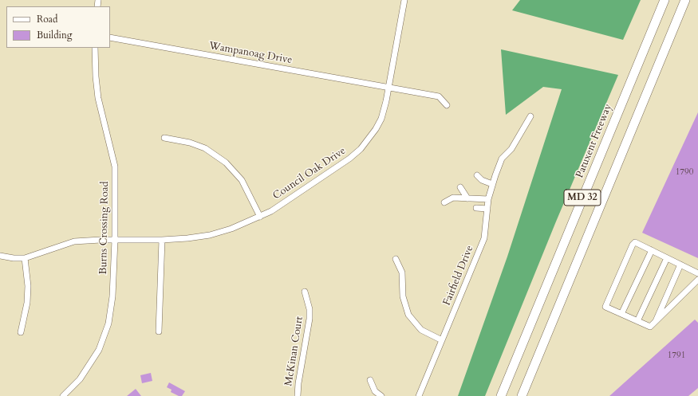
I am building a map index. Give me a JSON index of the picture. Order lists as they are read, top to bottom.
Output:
{
  "streets": {
    "highway": ["Patuxent Freeway", "MD 32"],
    "street": [
      "Wampanoag Drive",
      "Council Oak Drive",
      "Burns Crossing Road",
      "Fairfield Drive",
      "McKinan Court"
    ]
  },
  "crossings": [
    ["Wampanoag Drive", "Council Oak Drive"],
    ["Council Oak Drive", "Burns Crossing Road"]
  ],
  "house_numbers": ["1790", "1791"],
  "legend": ["Road", "Building"]
}
